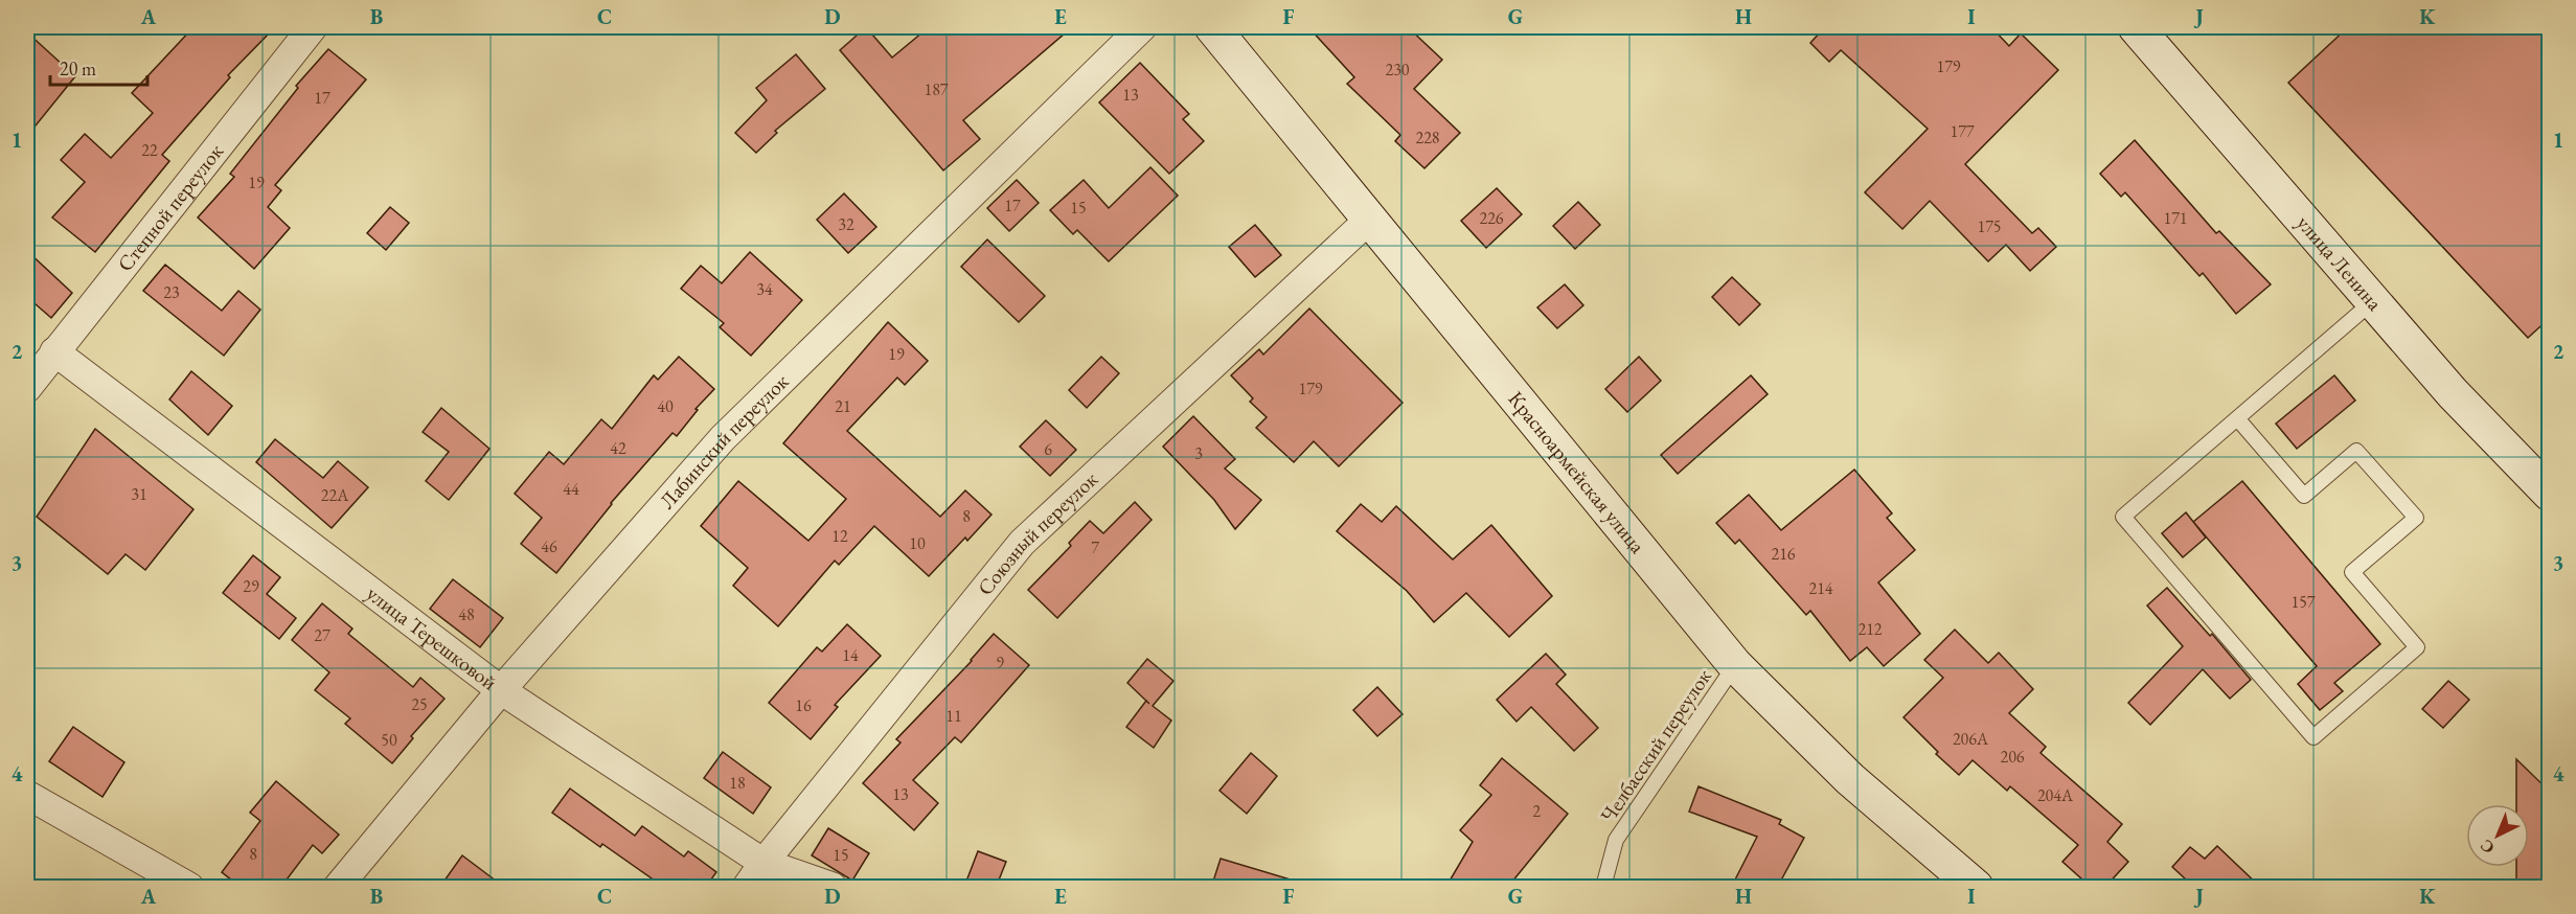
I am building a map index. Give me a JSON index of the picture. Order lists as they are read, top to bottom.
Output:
{
  "streets": {
    "street": [
      "Степной переулок",
      "улица Ленина",
      "Лабинский переулок",
      "Красноармейская улица",
      "Союзный переулок",
      "улица Терешковой"
    ],
    "lane": ["Челбасский переулок"]
  },
  "crossings": [
    ["Степной переулок", "улица Терешковой"],
    ["Лабинский переулок", "улица Терешковой"],
    ["Красноармейская улица", "Союзный переулок"],
    ["Красноармейская улица", "Челбасский переулок"],
    ["Союзный переулок", "улица Терешковой"]
  ],
  "house_numbers": [
    "179",
    "230",
    "187",
    "13",
    "17",
    "177",
    "228",
    "22",
    "19",
    "17",
    "15",
    "226",
    "171",
    "32",
    "175",
    "34",
    "23",
    "19",
    "179",
    "40",
    "21",
    "42",
    "6",
    "3",
    "44",
    "31",
    "22А",
    "8",
    "12",
    "10",
    "46",
    "7",
    "216",
    "29",
    "214",
    "157",
    "48",
    "212",
    "27",
    "14",
    "9",
    "25",
    "16",
    "11",
    "206А",
    "50",
    "206",
    "18",
    "13",
    "204А",
    "2",
    "8",
    "15"
  ],
  "scale_bar": "20 m",
  "north": "bottom left",
  "grid": {
    "columns": [
      "A",
      "B",
      "C",
      "D",
      "E",
      "F",
      "G",
      "H",
      "I",
      "J",
      "K"
    ],
    "rows": [
      "1",
      "2",
      "3",
      "4"
    ]
  }
}
